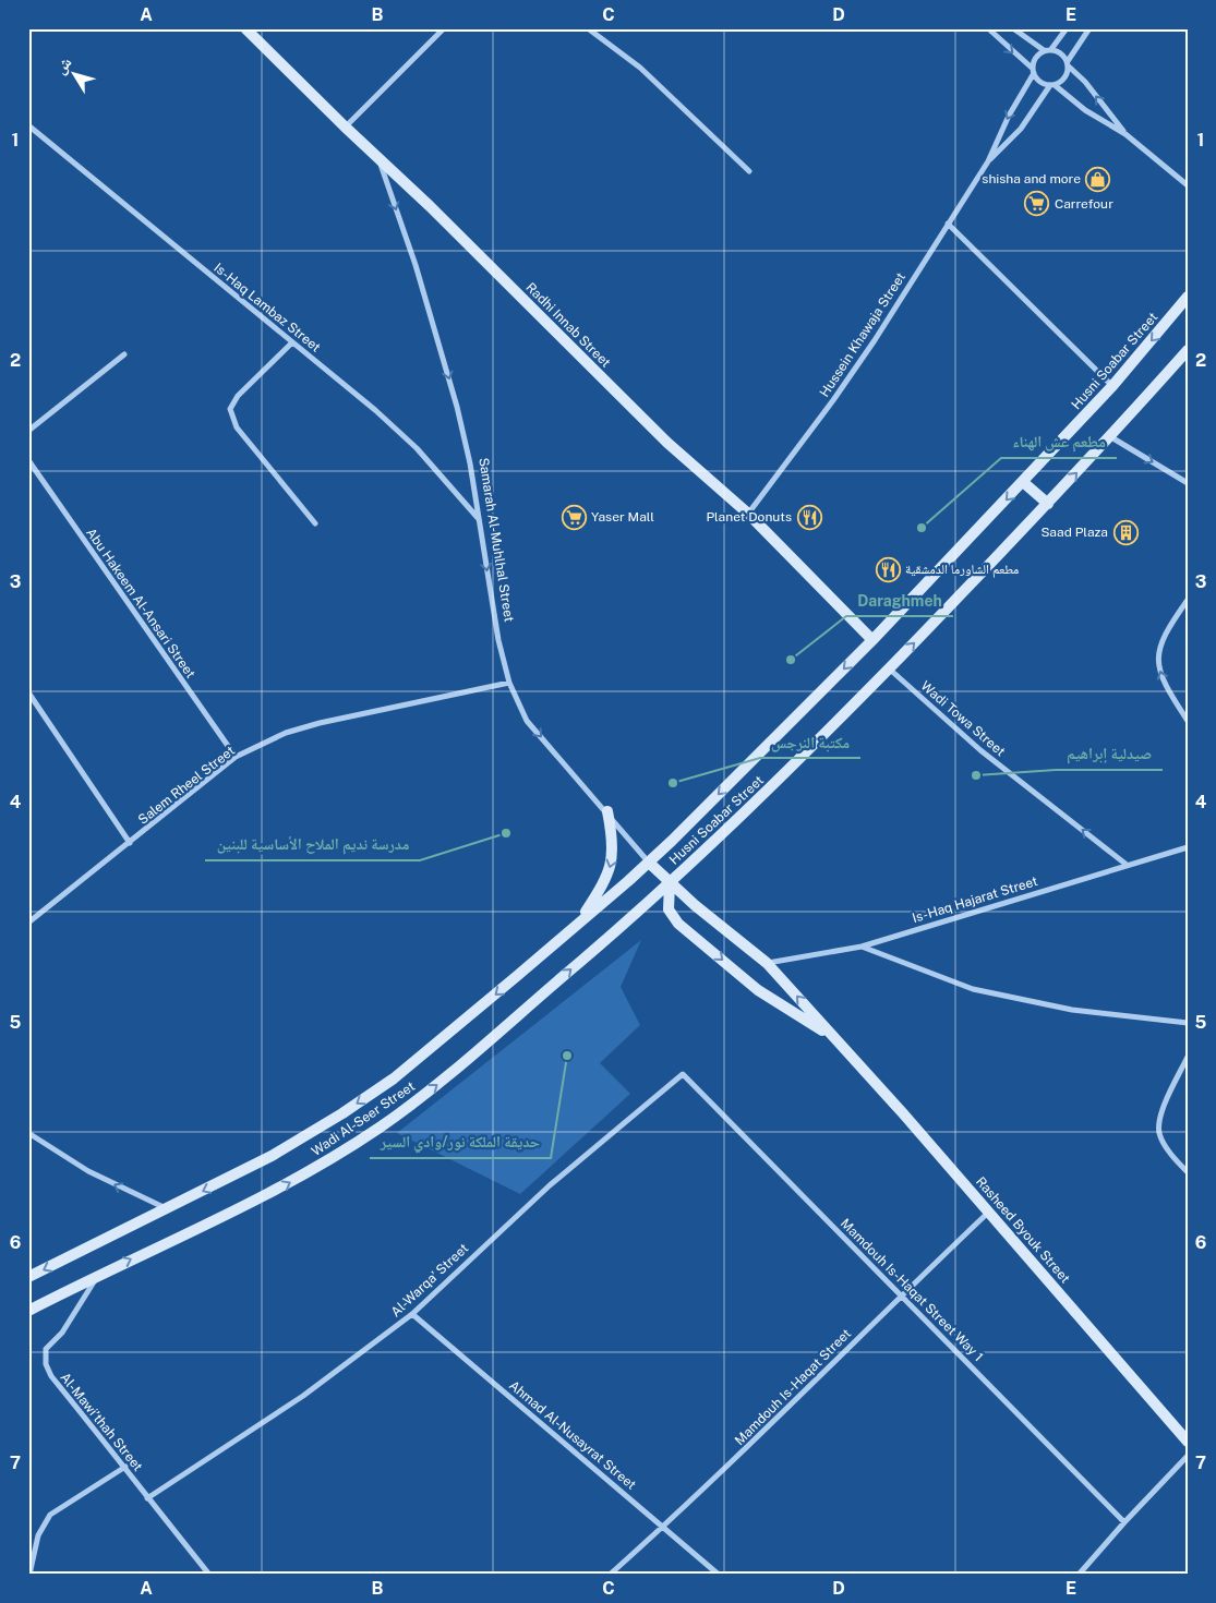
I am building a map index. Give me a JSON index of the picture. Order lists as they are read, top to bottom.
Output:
{
  "streets": {
    "main road": [
      "Radhi Innab Street",
      "Husni Soabar Street",
      "Samarah Al-Muhlhal Street",
      "Wadi Al-Seer Street",
      "Rasheed Byouk Street"
    ],
    "street": [
      "Is-Haq Lambaz Street",
      "Hussein Khawaja Street",
      "Abu Hakeem Al-Ansari Street",
      "Wadi Towa Street",
      "Salem Rheel Street",
      "Is-Haq Hajarat Street",
      "Al-Warqa’ Street",
      "Mamdouh Is-Haqat Street Way 1",
      "Mamdouh Is-Haqat Street",
      "Al-Mawi’thah Street",
      "Ahmad Al-Nusayrat Street"
    ]
  },
  "crossings": [
    ["Is-Haq Lambaz Street", "Samarah Al-Muhlhal Street"],
    ["Radhi Innab Street", "Hussein Khawaja Street"],
    ["Radhi Innab Street", "Husni Soabar Street"],
    ["Radhi Innab Street", "Samarah Al-Muhlhal Street"],
    ["Husni Soabar Street", "Samarah Al-Muhlhal Street"],
    ["Husni Soabar Street", "Wadi Towa Street"],
    ["Husni Soabar Street", "Wadi Al-Seer Street"],
    ["Husni Soabar Street", "Rasheed Byouk Street"],
    ["Samarah Al-Muhlhal Street", "Salem Rheel Street"],
    ["Samarah Al-Muhlhal Street", "Wadi Al-Seer Street"],
    ["Samarah Al-Muhlhal Street", "Rasheed Byouk Street"],
    ["Abu Hakeem Al-Ansari Street", "Salem Rheel Street"],
    ["Wadi Towa Street", "Is-Haq Hajarat Street"],
    ["Is-Haq Hajarat Street", "Rasheed Byouk Street"],
    ["Wadi Al-Seer Street", "Rasheed Byouk Street"],
    ["Wadi Al-Seer Street", "Al-Mawi’thah Street"],
    ["Rasheed Byouk Street", "Mamdouh Is-Haqat Street"],
    ["Al-Warqa’ Street", "Mamdouh Is-Haqat Street Way 1"],
    ["Al-Warqa’ Street", "Al-Mawi’thah Street"],
    ["Al-Warqa’ Street", "Ahmad Al-Nusayrat Street"],
    ["Mamdouh Is-Haqat Street Way 1", "Mamdouh Is-Haqat Street"],
    ["Mamdouh Is-Haqat Street", "Ahmad Al-Nusayrat Street"]
  ],
  "one_way": ["Samarah Al-Muhlhal Street", "Wadi Towa Street"],
  "places": {
    "shop": ["shisha and more"],
    "supermarket": ["Carrefour", "Yaser Mall"],
    "restaurant": ["Planet Donuts", "مطعم الشاورما الدمشقية"],
    "other": [
      "مطعم عش الهناء",
      "Daraghmeh",
      "صيدلية إبراهيم",
      "مكتبة النرجس",
      "مدرسة نديم الملاح الأساسية للبنين",
      "حديقة الملكة نور/وادي السير"
    ],
    "building": ["Saad Plaza"]
  },
  "north": "top left",
  "grid": {
    "columns": [
      "A",
      "B",
      "C",
      "D",
      "E"
    ],
    "rows": [
      "1",
      "2",
      "3",
      "4",
      "5",
      "6",
      "7"
    ]
  }
}
